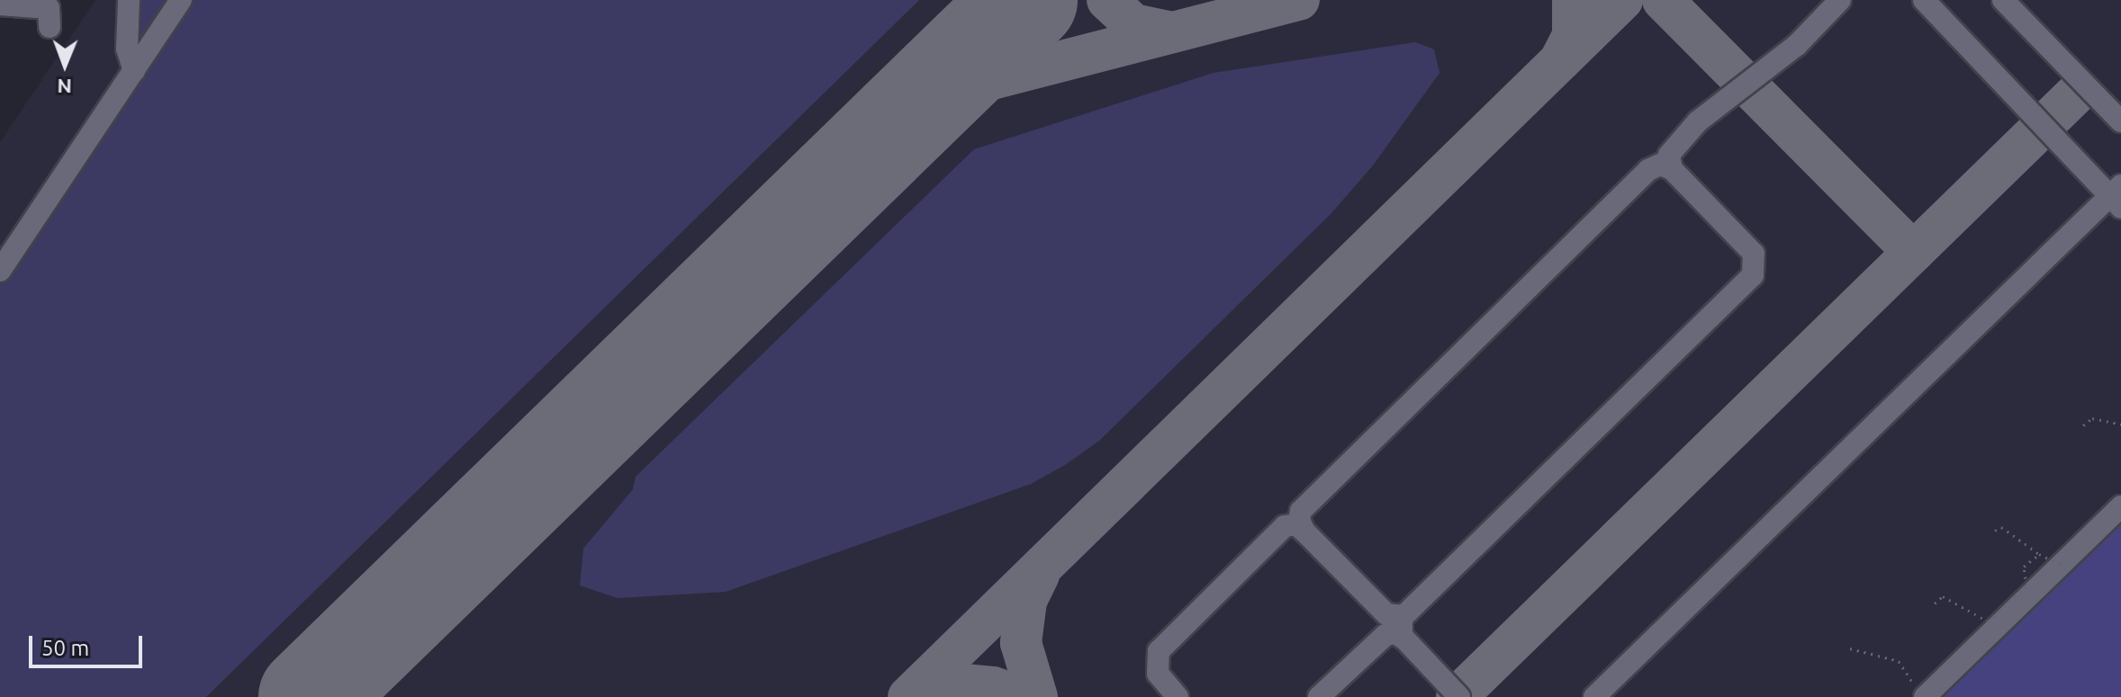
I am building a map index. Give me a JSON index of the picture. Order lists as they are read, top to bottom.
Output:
{
  "scale_bar": "50 m",
  "north": "bottom"
}
